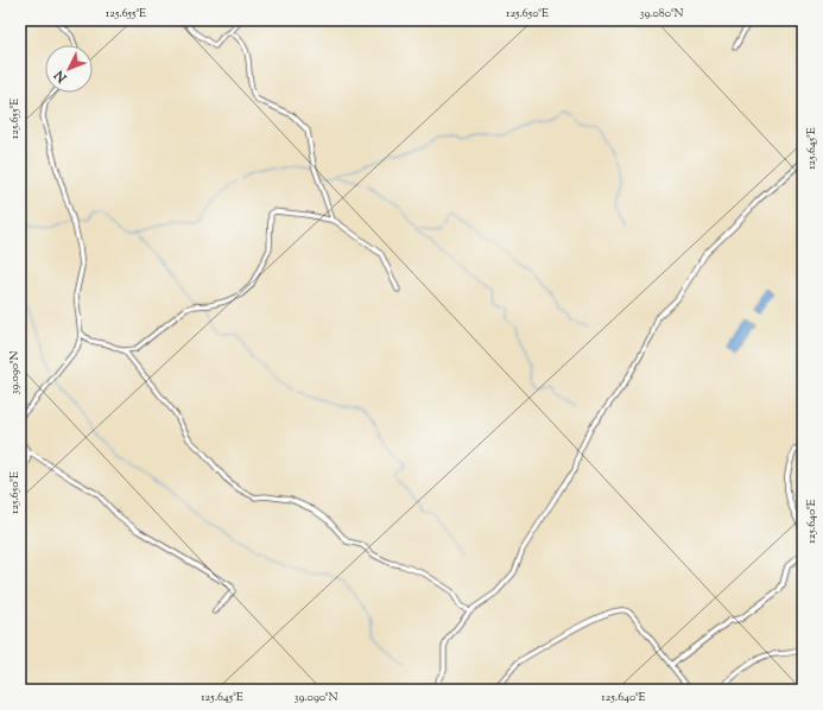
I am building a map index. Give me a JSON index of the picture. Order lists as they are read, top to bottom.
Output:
{
  "north": "bottom left",
  "coordinates": [
    "125.655°E",
    "125.650°E",
    "39.080°N",
    "125.645°E",
    "39.090°N",
    "125.640°E"
  ]
}
